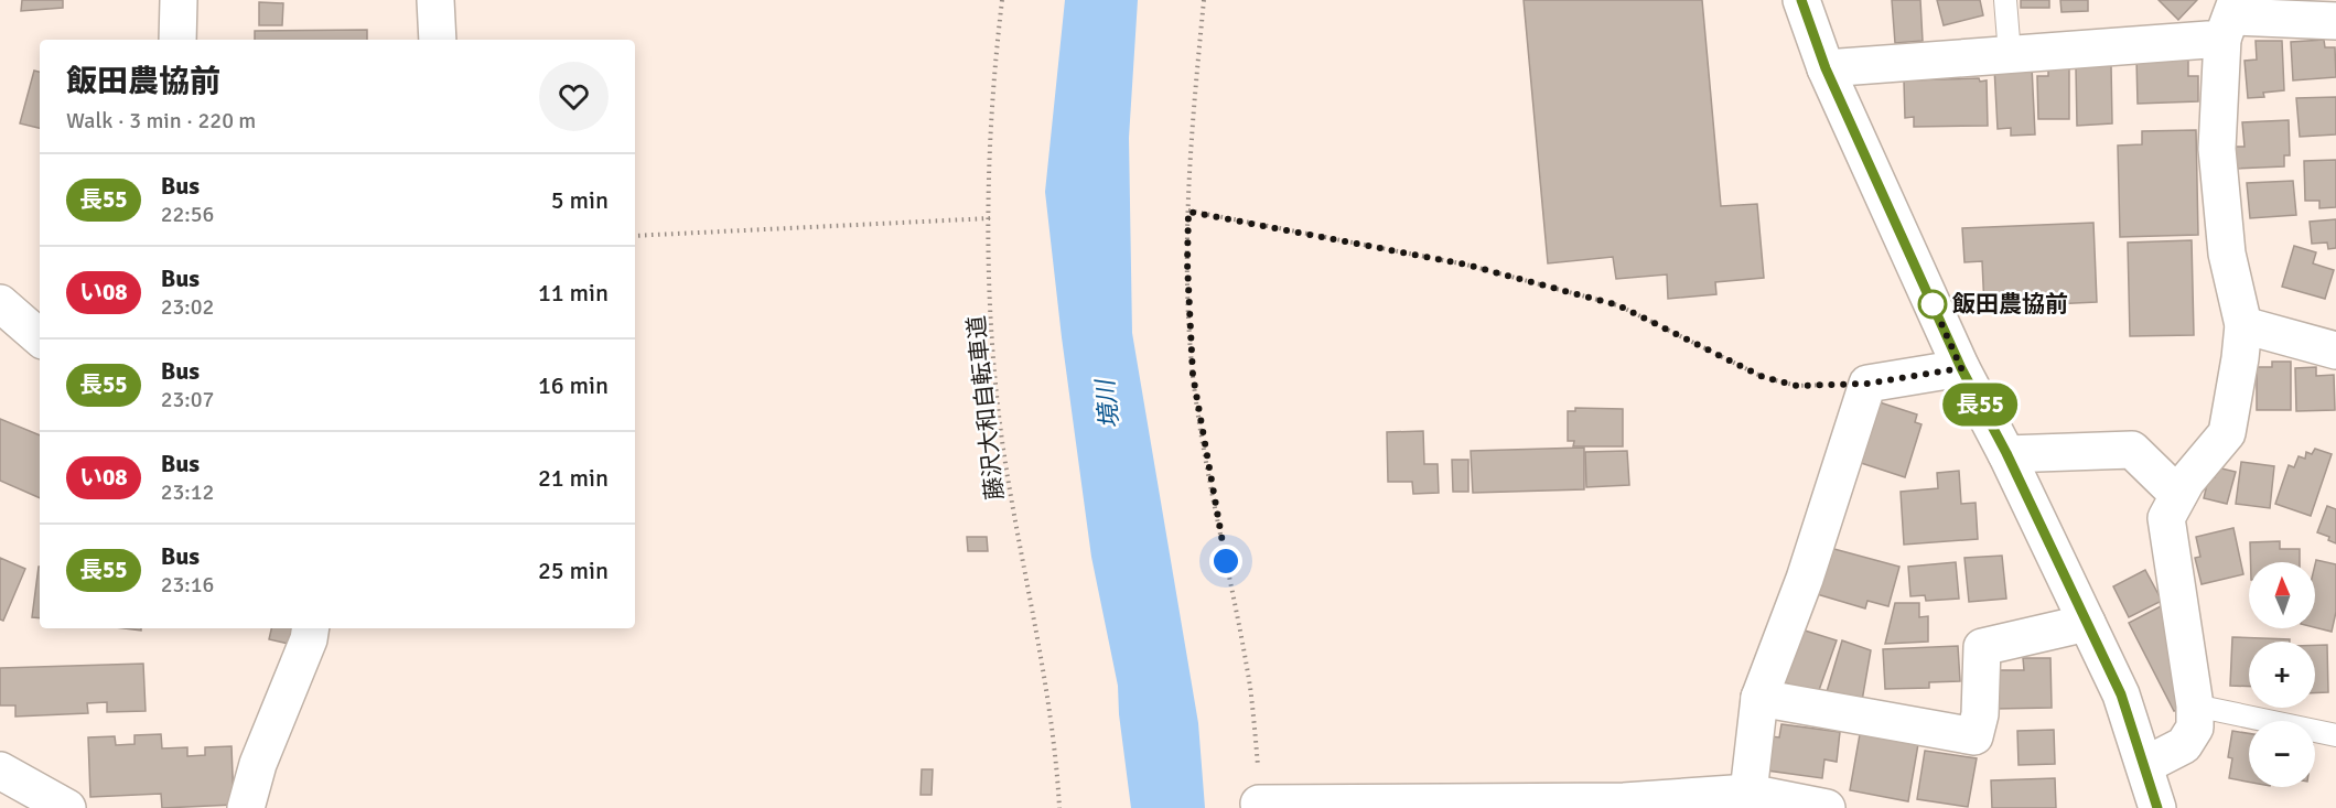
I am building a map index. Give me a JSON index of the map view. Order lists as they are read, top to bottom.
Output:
{
  "streets": {
    "path": ["藤沢大和自転車道"]
  },
  "water": ["境川"],
  "places": ["飯田農協前"],
  "lines": ["bus line 長55"],
  "north": "top",
  "page": {
    "on_map": "長55",
    "heading": ["飯田農協前", "Walk · 3 min · 220 m"],
    "list": [
      {
        "mark": "長55",
        "name": "Bus",
        "note": "22:56",
        "value": "5 min"
      },
      {
        "mark": "い08",
        "name": "Bus",
        "note": "23:02",
        "value": "11 min"
      },
      {
        "mark": "長55",
        "name": "Bus",
        "note": "23:07",
        "value": "16 min"
      },
      {
        "mark": "い08",
        "name": "Bus",
        "note": "23:12",
        "value": "21 min"
      },
      {
        "mark": "長55",
        "name": "Bus",
        "note": "23:16",
        "value": "25 min"
      }
    ],
    "map_buttons": ["+", "−"]
  }
}
